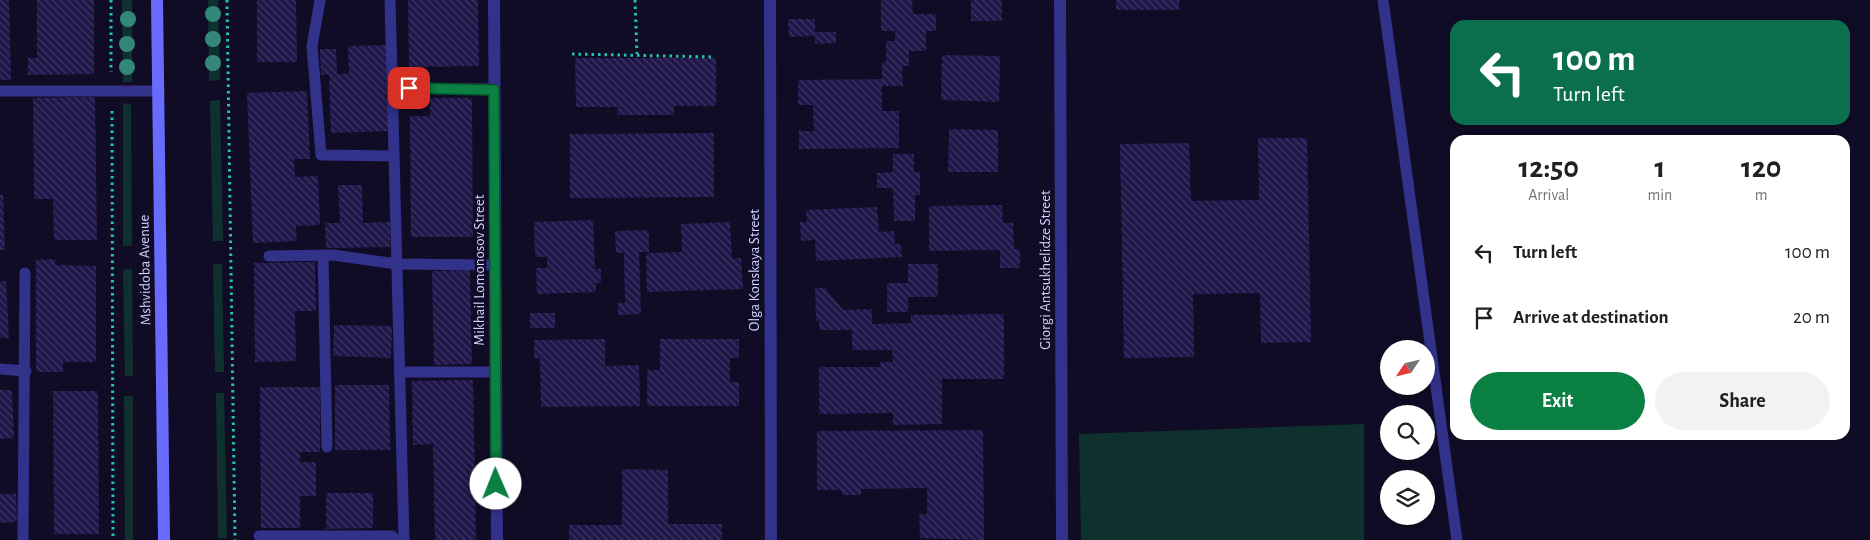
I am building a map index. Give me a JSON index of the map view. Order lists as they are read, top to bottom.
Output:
{
  "streets": {
    "main road": ["Mshvidoba Avenue"],
    "street": ["Mikhail Lomonosov Street", "Olga Konskaya Street", "Giorgi Antsukhelidze Street"]
  },
  "north": "bottom left",
  "page": {
    "turn": ["100 m", "Turn left"],
    "eta": [
      "12:50",
      "Arrival",
      "1",
      "min",
      "120",
      "m"
    ],
    "list": [
      {
        "name": "Turn left",
        "value": "100 m"
      },
      {
        "name": "Arrive at destination",
        "value": "20 m"
      }
    ],
    "buttons": ["Exit", "Share"]
  }
}
